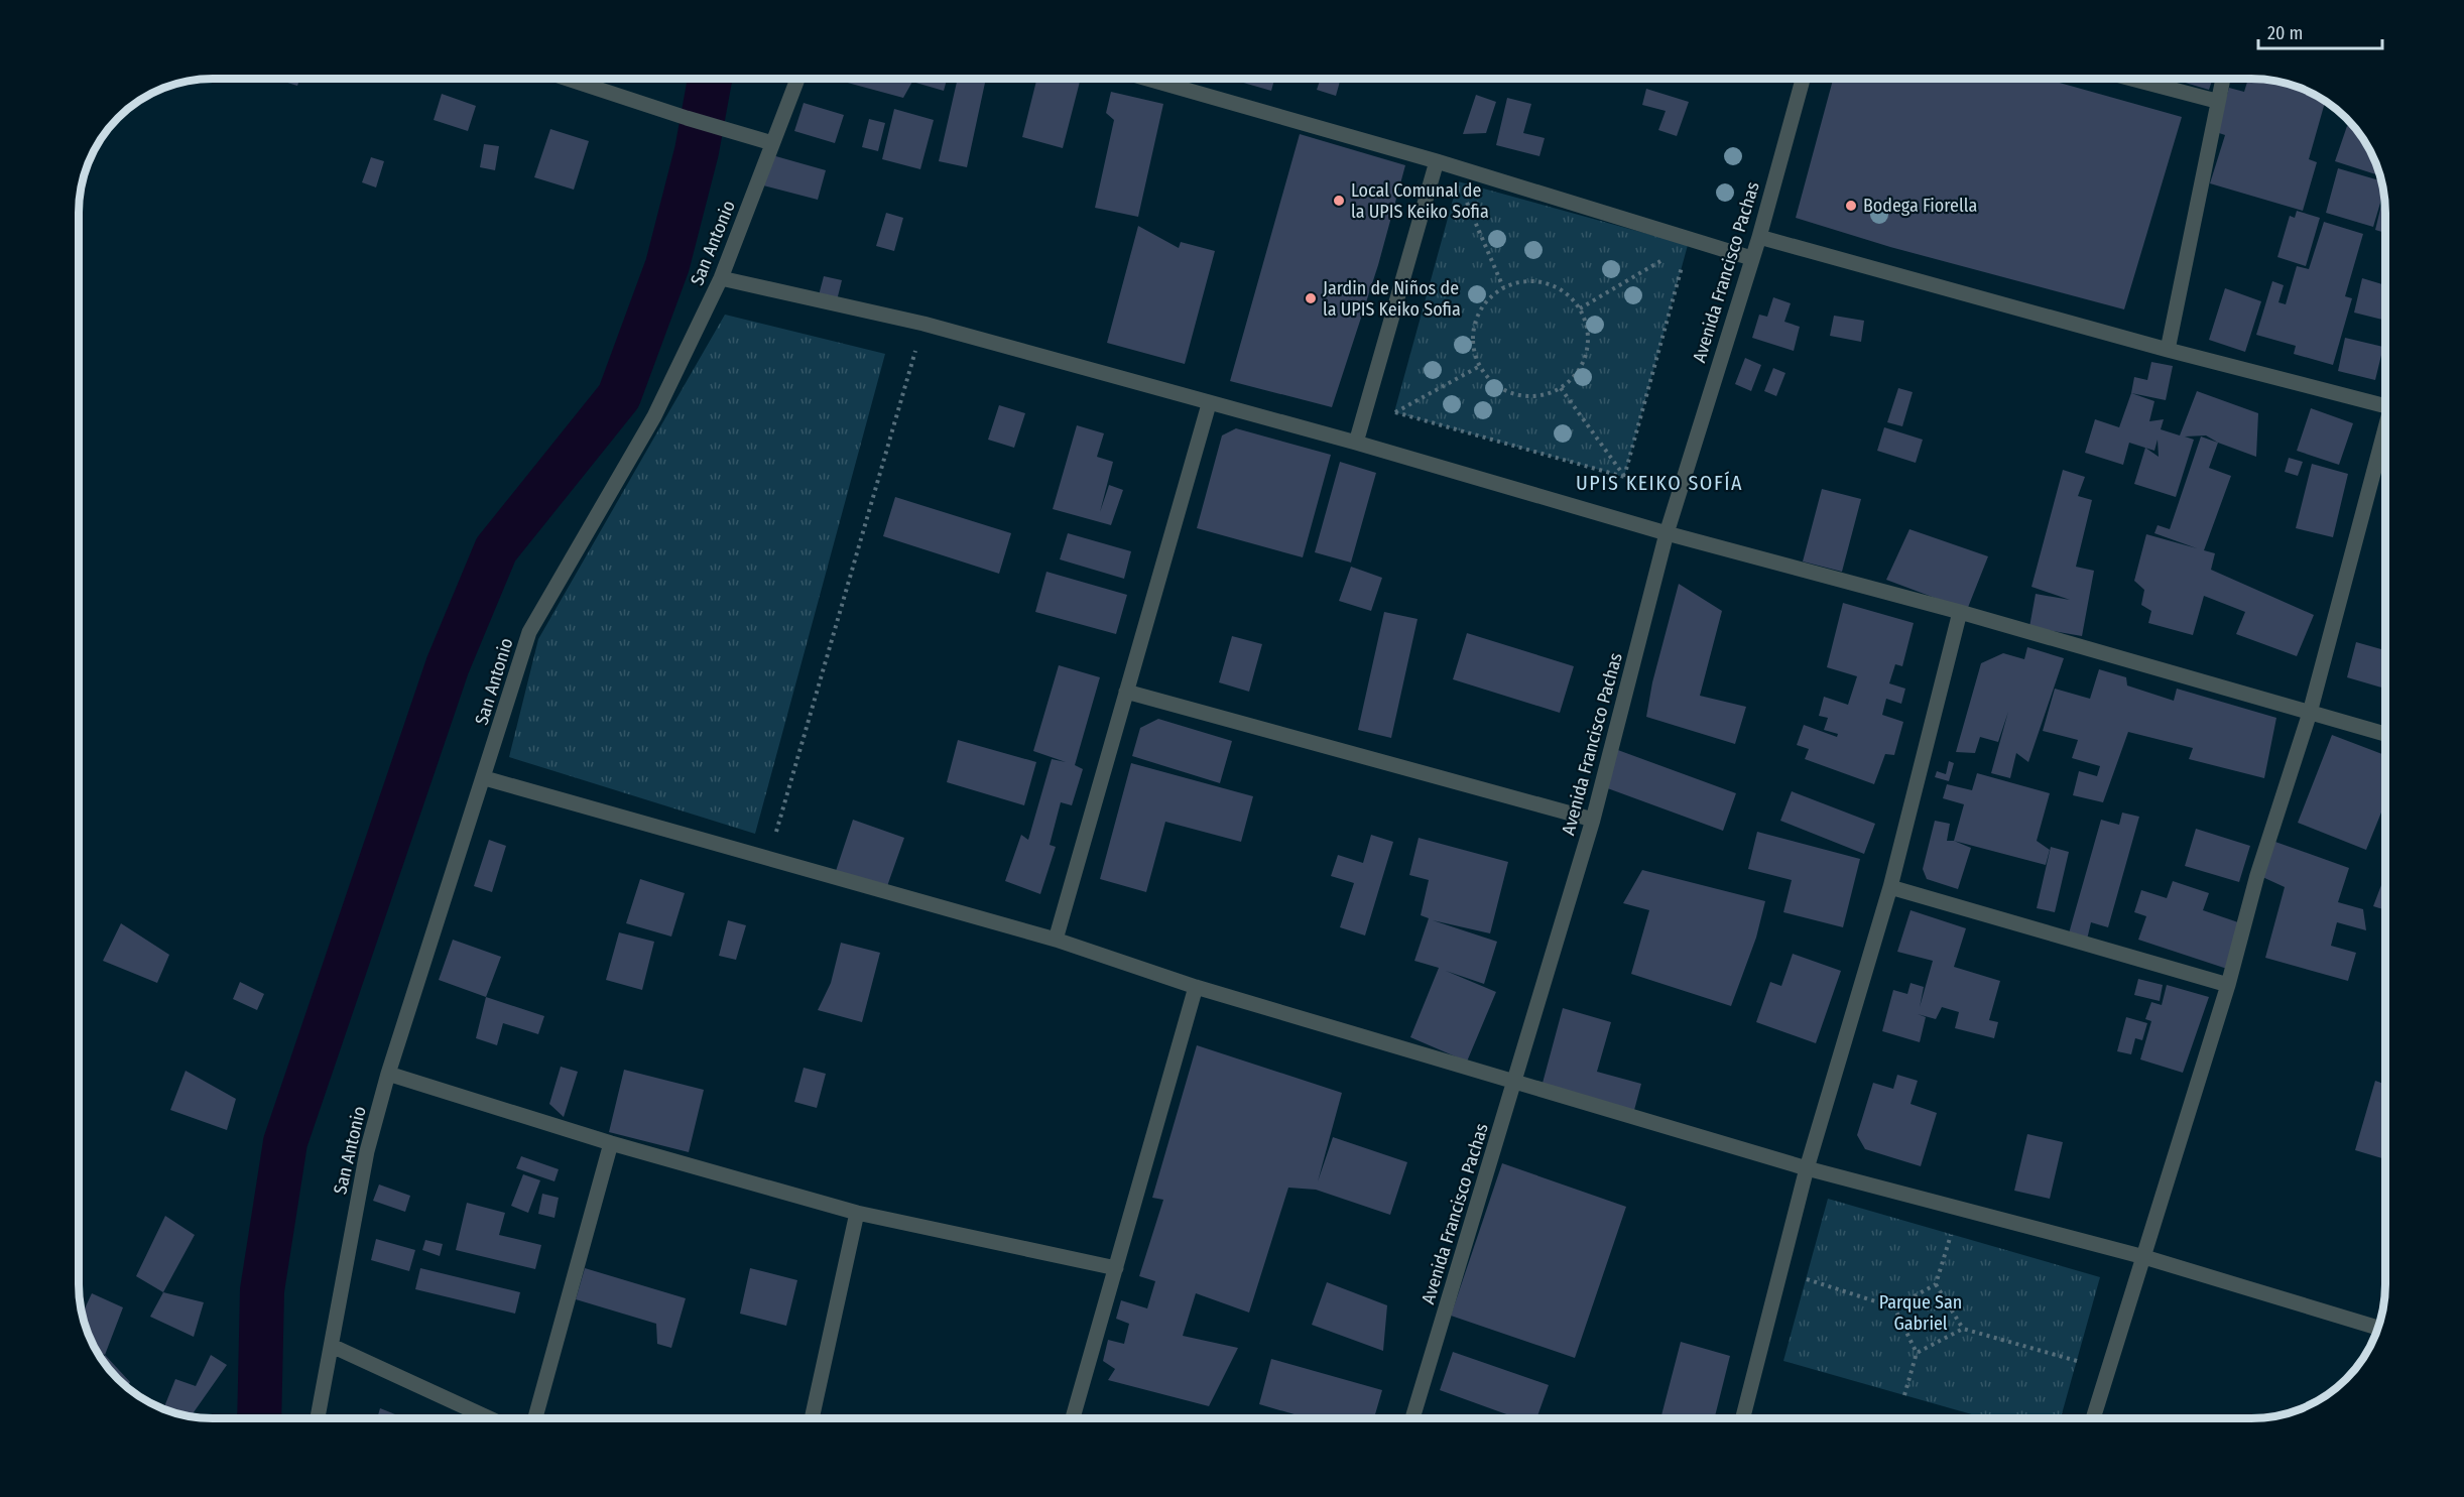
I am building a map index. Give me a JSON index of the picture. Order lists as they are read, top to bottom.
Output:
{
  "streets": {
    "street": ["San Antonio", "Avenida Francisco Pachas"]
  },
  "districts": ["UPIS KEIKO SOFÍA"],
  "parks": ["Parque San Gabriel"],
  "places": ["Local Comunal de la UPIS Keiko Sofia", "Bodega Fiorella", "Jardin de Niños de la UPIS Keiko Sofia"],
  "scale_bar": "20 m"
}
